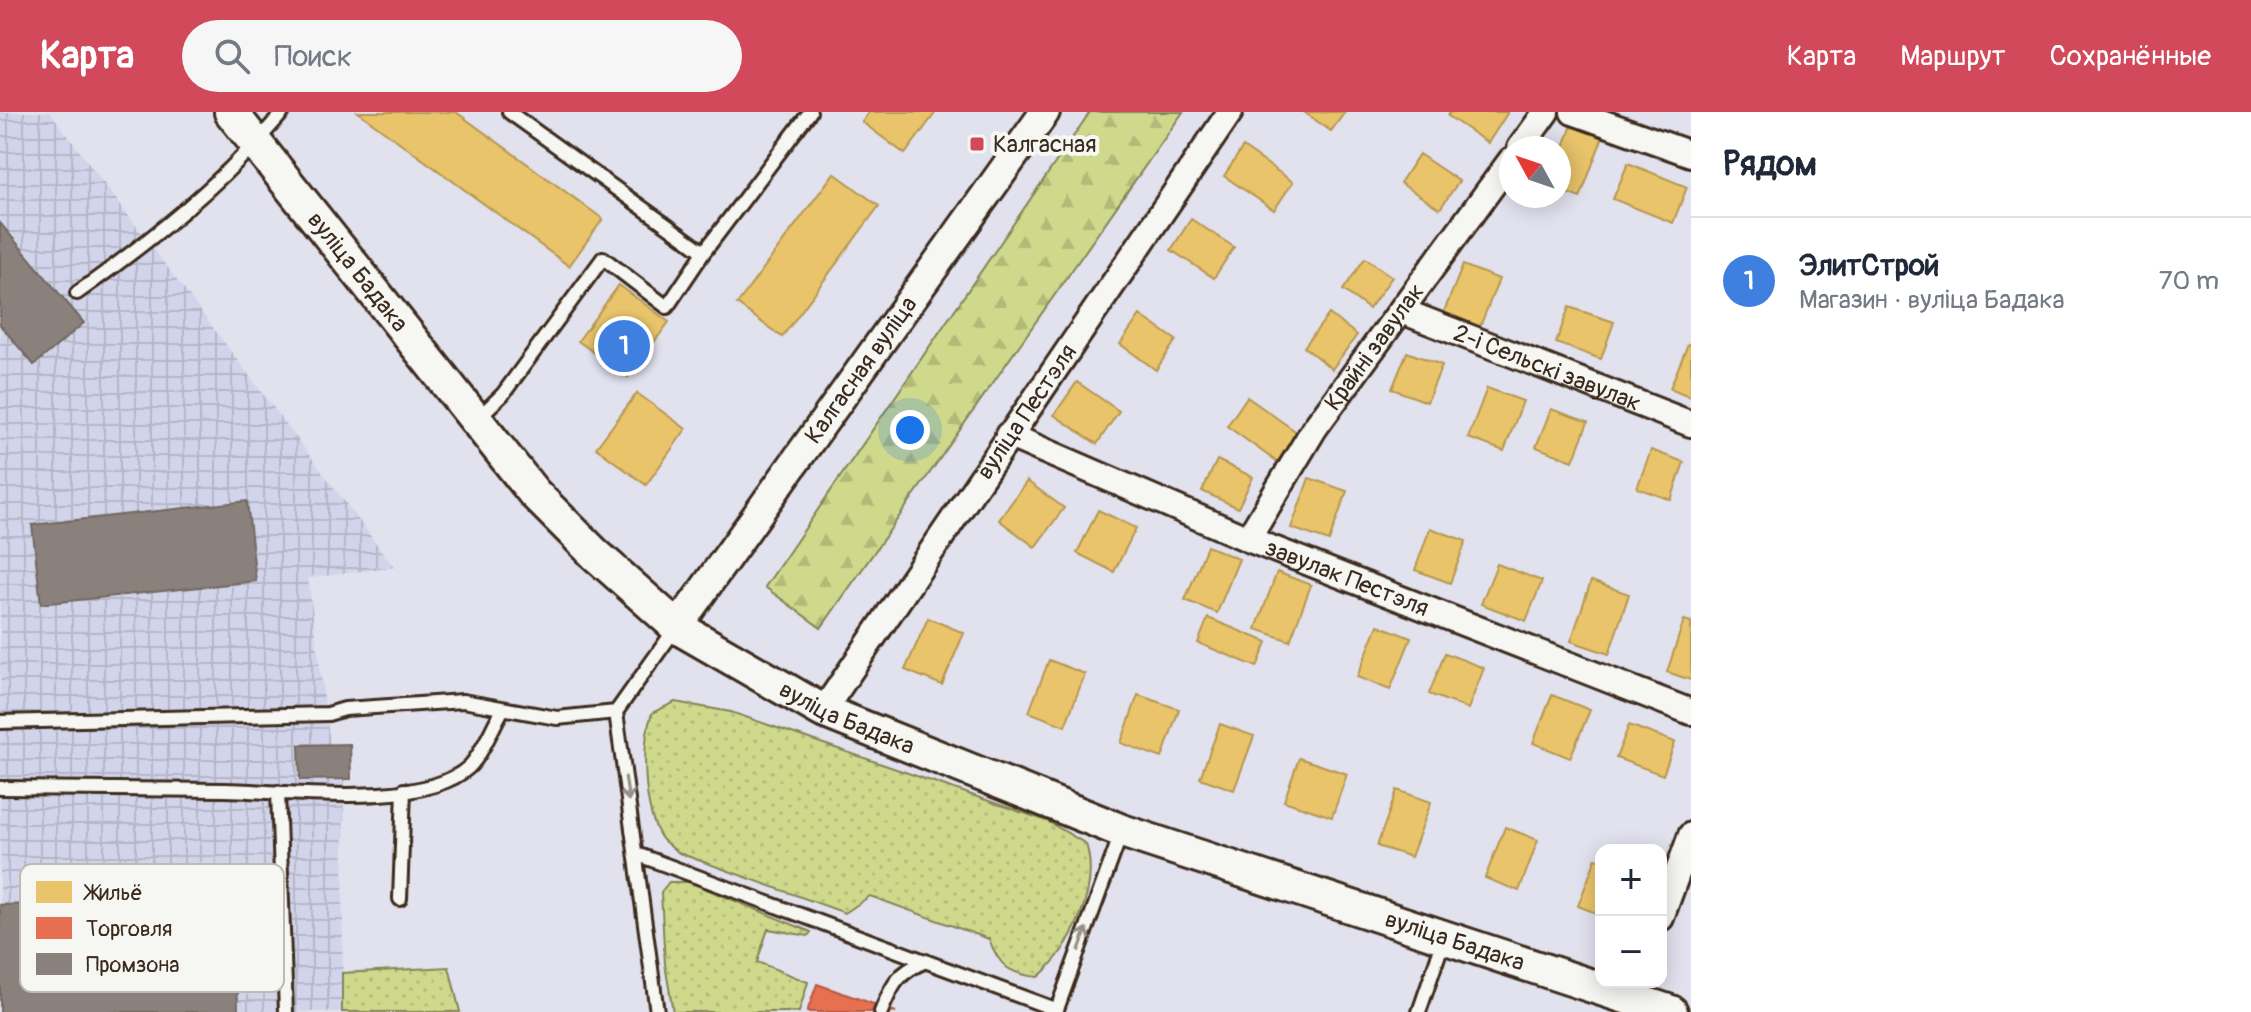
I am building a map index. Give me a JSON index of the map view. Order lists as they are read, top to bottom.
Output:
{
  "streets": {
    "main road": ["вуліца Бадака"],
    "street": [
      "Крайні завулак",
      "2-і Сельскі завулак",
      "Калгасная вуліца",
      "вуліца Пестэля",
      "завулак Пестэля"
    ]
  },
  "crossings": [
    ["вуліца Бадака", "Калгасная вуліца"],
    ["вуліца Бадака", "вуліца Пестэля"],
    ["Крайні завулак", "2-і Сельскі завулак"],
    ["Крайні завулак", "завулак Пестэля"],
    ["вуліца Пестэля", "завулак Пестэля"]
  ],
  "places": {
    "transit": ["Калгасная"]
  },
  "legend": ["Жильё", "Торговля", "Промзона"],
  "north": "top left",
  "page": {
    "header": "Карта",
    "search": "Поиск",
    "nav": ["Карта", "Маршрут", "Сохранённые"],
    "heading": "Рядом",
    "list": [
      {
        "mark": "1",
        "name": "ЭлитСтрой",
        "note": "Магазин · вуліца Бадака",
        "value": "70 m"
      }
    ],
    "pins": "1",
    "map_buttons": ["+", "−"]
  }
}
